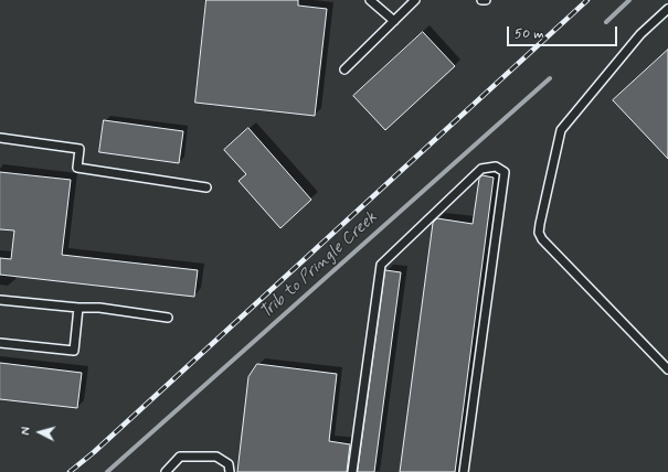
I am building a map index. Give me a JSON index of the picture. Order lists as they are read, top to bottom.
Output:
{
  "water": ["Trib to Pringle Creek"],
  "scale_bar": "50 m",
  "north": "left"
}
